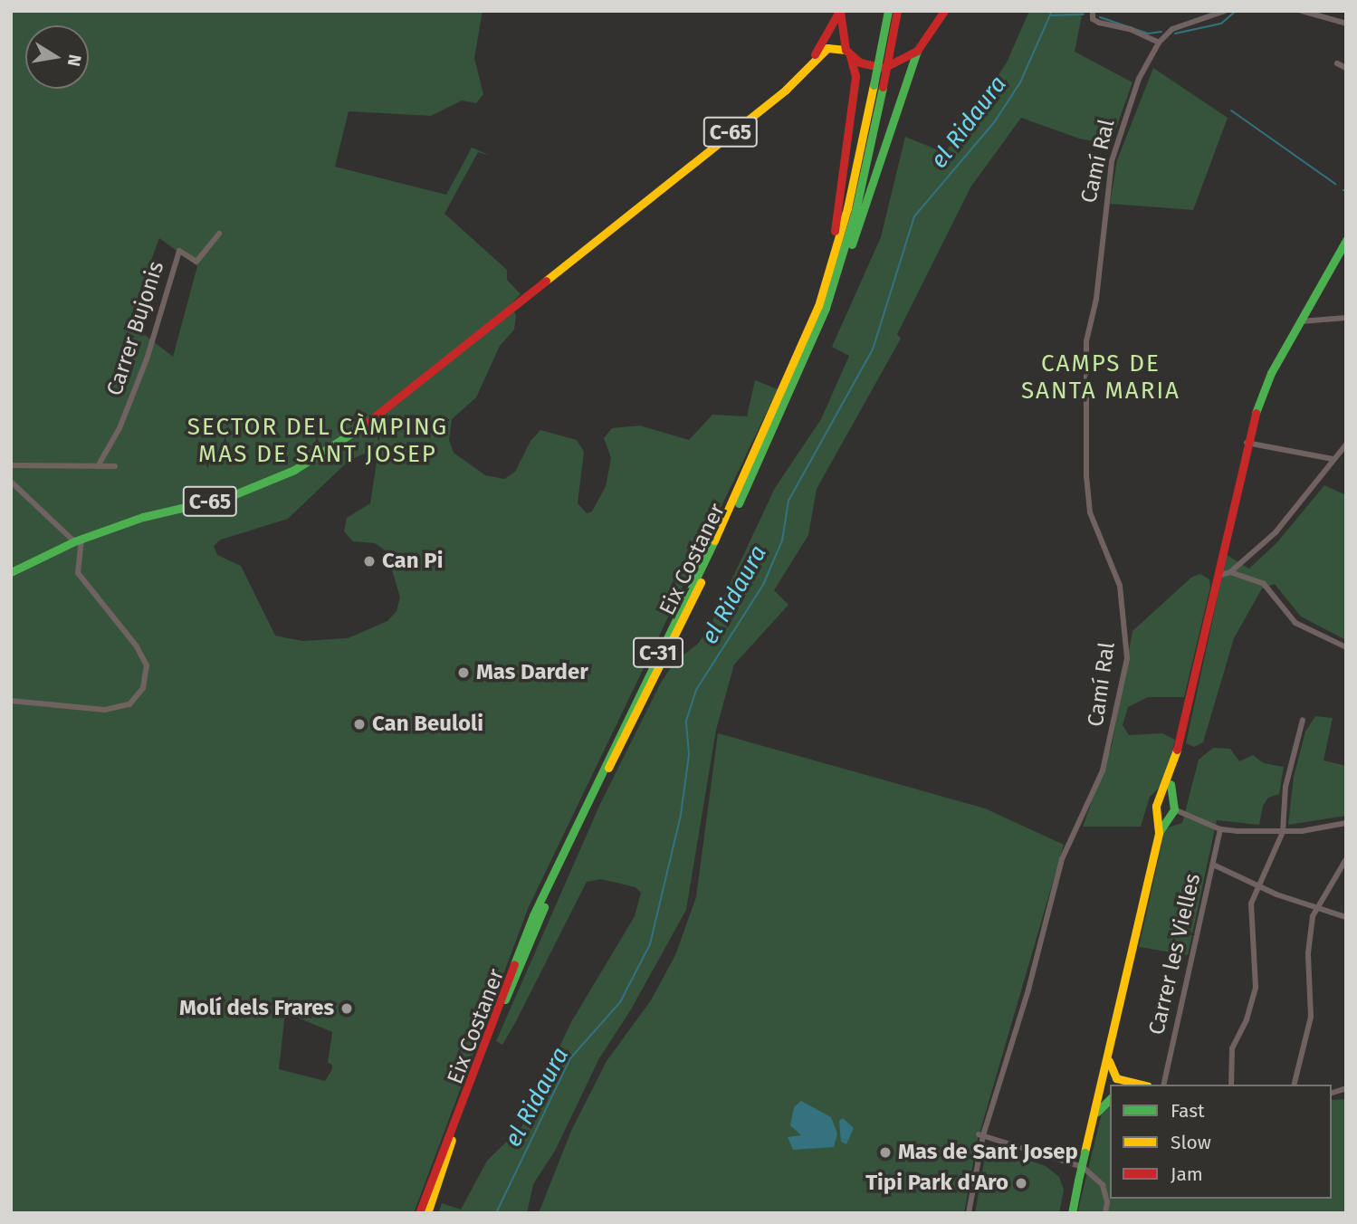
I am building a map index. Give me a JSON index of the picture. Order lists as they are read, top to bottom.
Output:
{
  "streets": {
    "main road": ["C-65", "Eix Costaner", "C-31"],
    "street": ["Camí Ral", "Carrer Bujonis", "Carrer les Vielles"]
  },
  "districts": ["CAMPS DE SANTA MARIA", "SECTOR DEL CÀMPING MAS DE SANT JOSEP"],
  "water": ["el Ridaura"],
  "places": [
    "Can Pi",
    "Mas Darder",
    "Can Beuloli",
    "Molí dels Frares",
    "Mas de Sant Josep",
    "Tipi Park d'Aro"
  ],
  "legend": ["Fast", "Slow", "Jam"],
  "north": "right"
}
